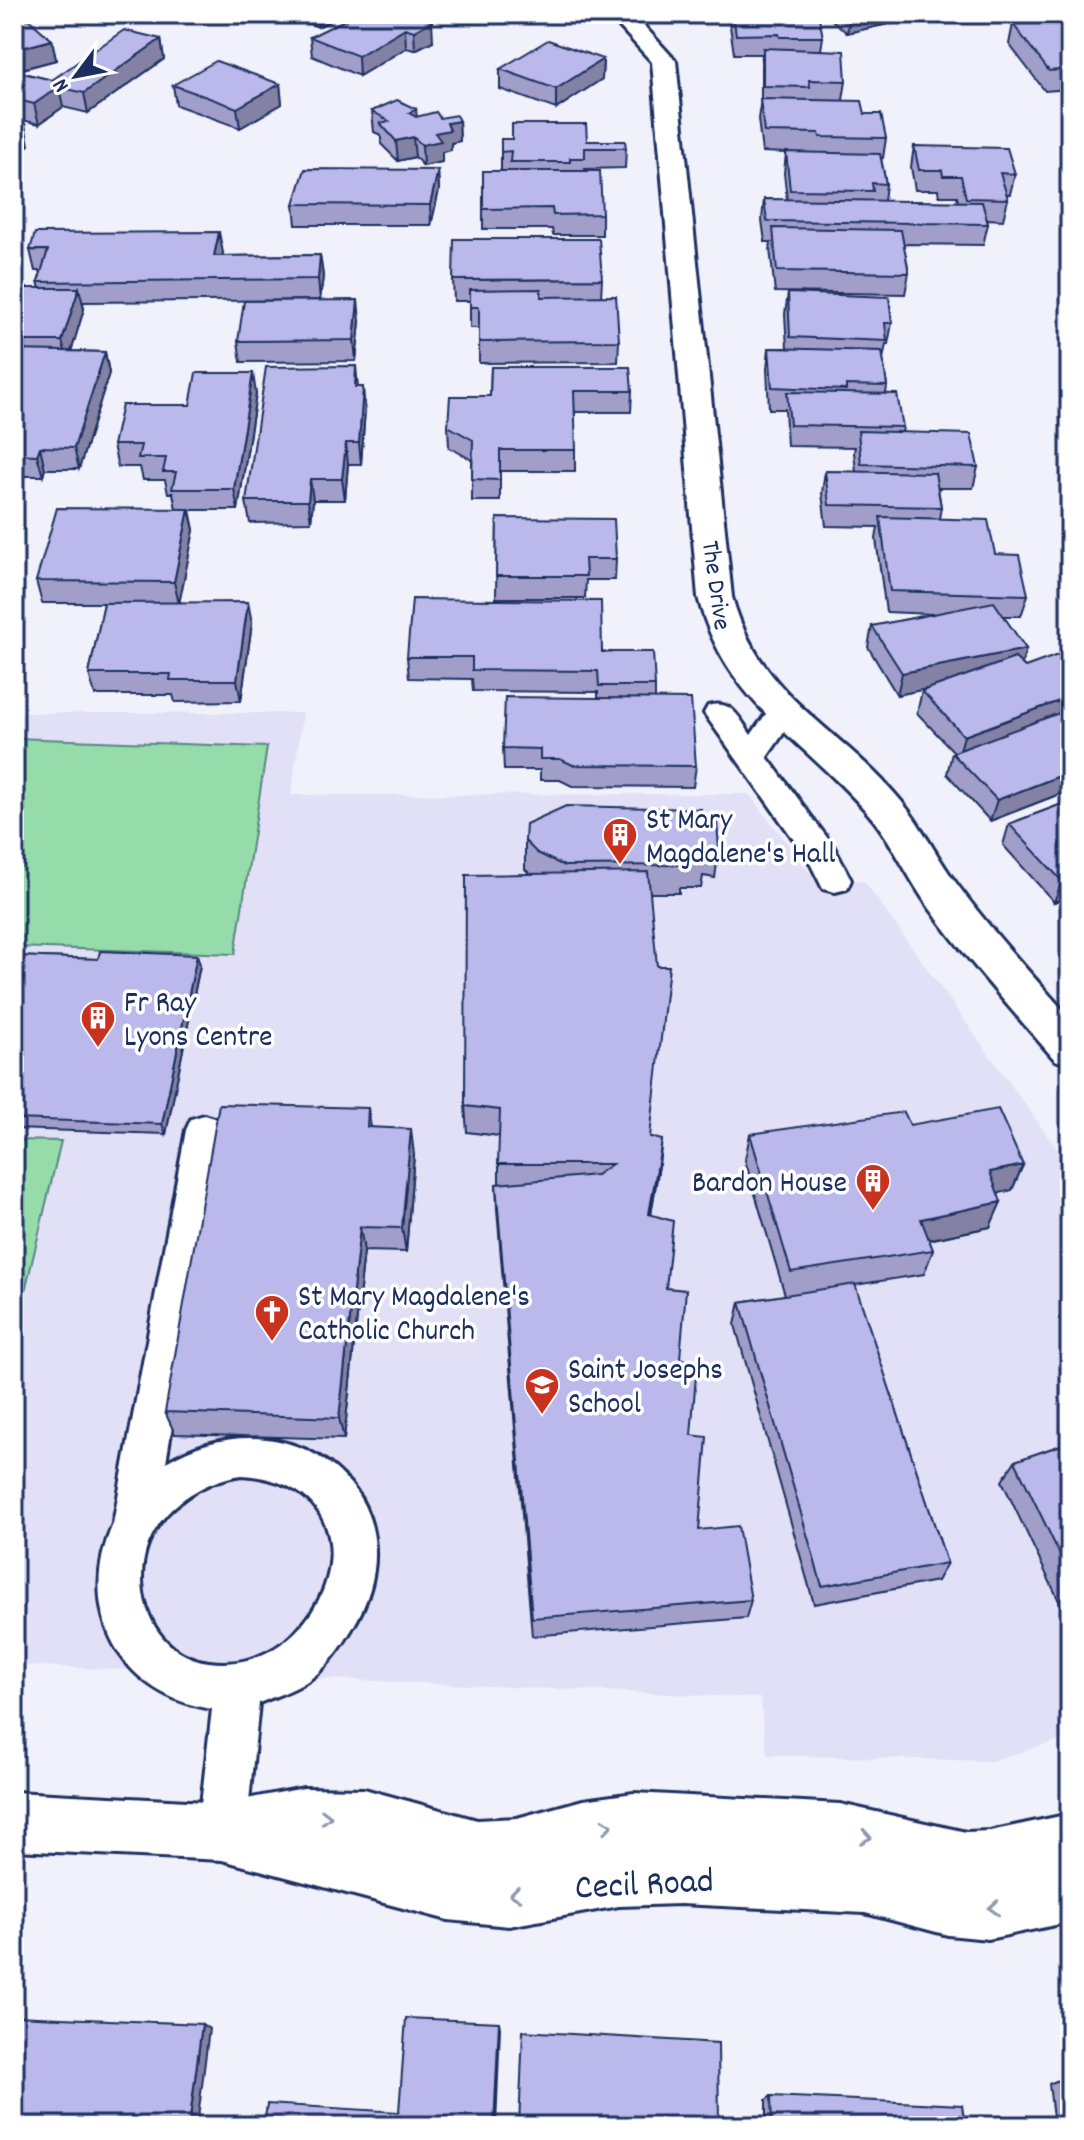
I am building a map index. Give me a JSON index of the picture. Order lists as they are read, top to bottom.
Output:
{
  "streets": {
    "street": ["The Drive", "Cecil Road"]
  },
  "places": {
    "building": ["St Mary Magdalene's Hall", "Fr Ray Lyons Centre", "Bardon House"],
    "church": ["St Mary Magdalene's Catholic Church"],
    "school or university": ["Saint Josephs School"]
  },
  "north": "bottom left"
}
